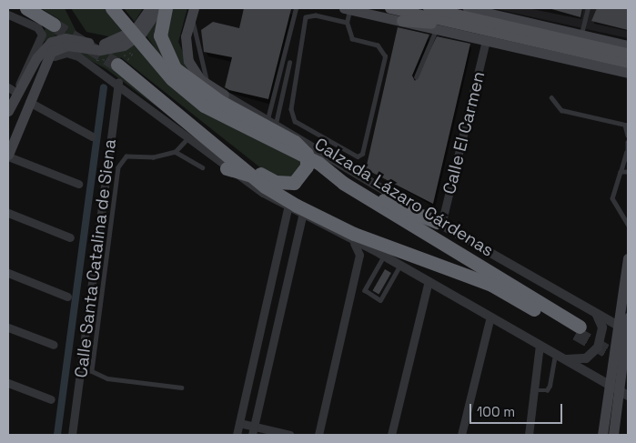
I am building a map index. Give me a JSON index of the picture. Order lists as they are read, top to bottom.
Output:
{
  "streets": {
    "highway": ["Calzada Lázaro Cárdenas"],
    "street": ["Calle El Carmen", "Calle Santa Catalina de Siena"]
  },
  "crossings": [
    ["Calle El Carmen", "Calzada Lázaro Cárdenas"]
  ],
  "scale_bar": "100 m"
}
